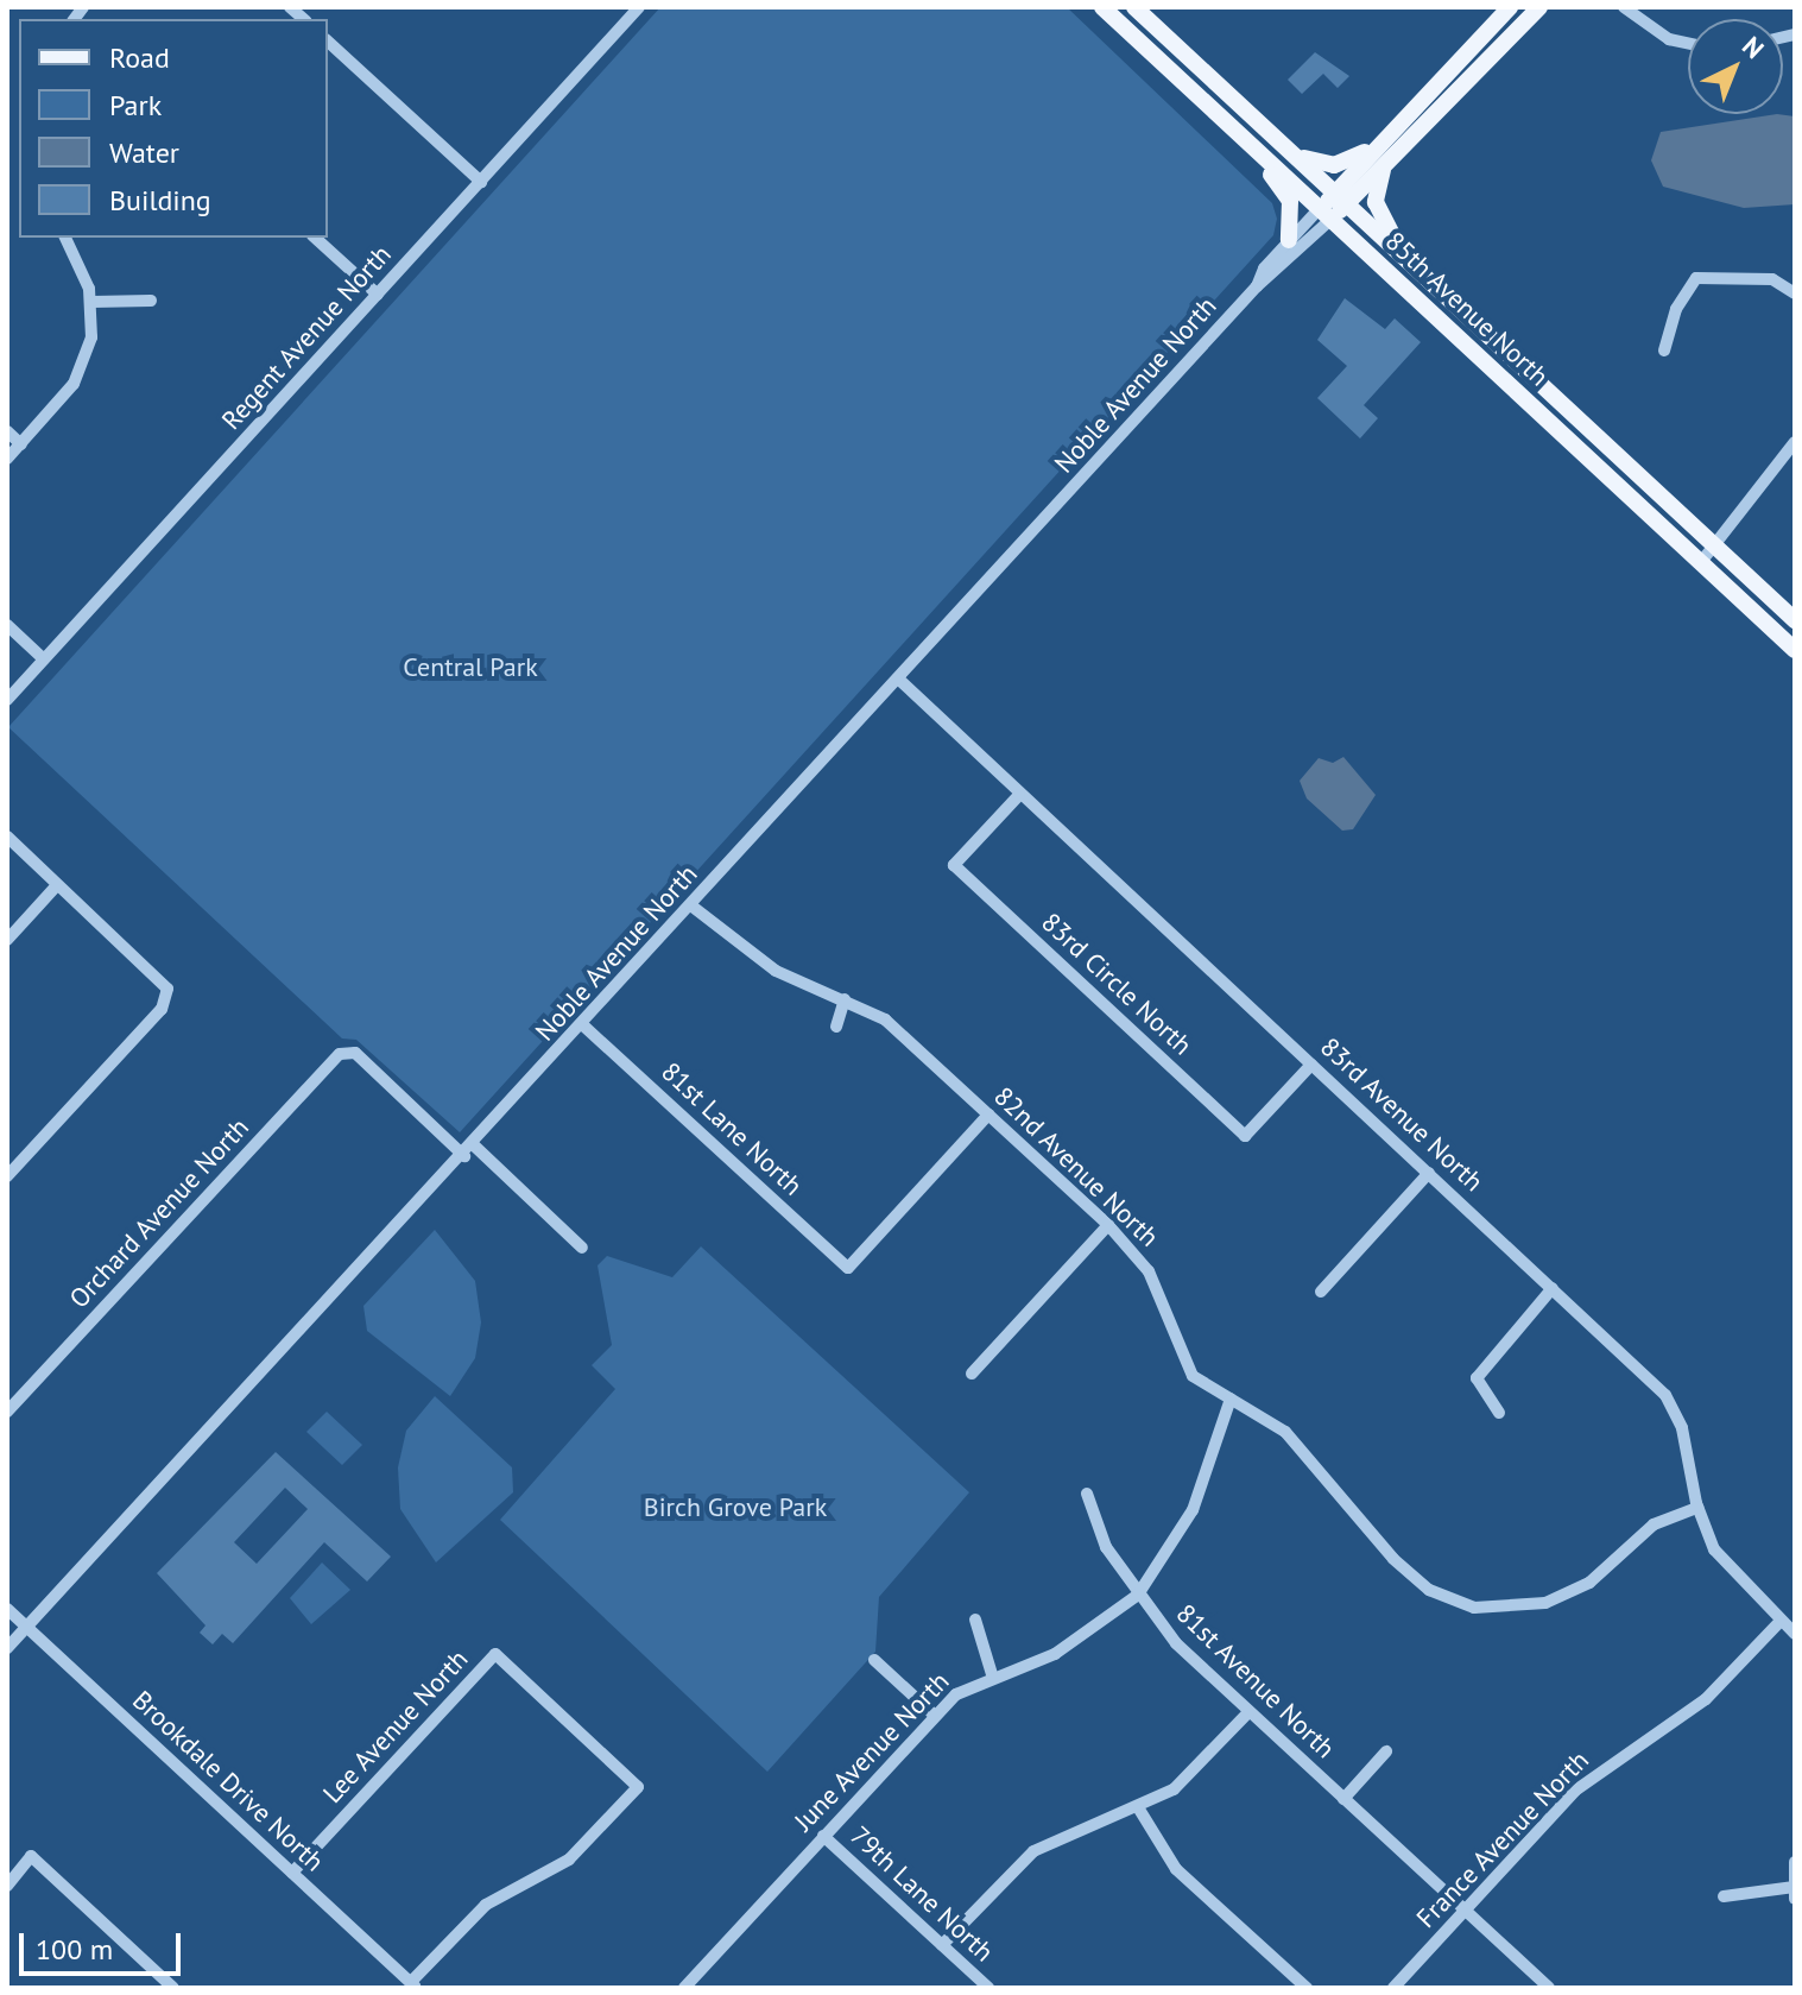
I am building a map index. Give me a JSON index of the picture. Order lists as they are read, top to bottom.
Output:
{
  "streets": {
    "main road": ["85th Avenue North"],
    "street": [
      "Regent Avenue North",
      "Noble Avenue North",
      "83rd Circle North",
      "83rd Avenue North",
      "81st Lane North",
      "82nd Avenue North",
      "Orchard Avenue North",
      "81st Avenue North",
      "Lee Avenue North",
      "June Avenue North",
      "Brookdale Drive North",
      "France Avenue North",
      "79th Lane North"
    ]
  },
  "crossings": [
    ["85th Avenue North", "Noble Avenue North"],
    ["Noble Avenue North", "83rd Avenue North"],
    ["Noble Avenue North", "81st Lane North"],
    ["Noble Avenue North", "82nd Avenue North"],
    ["Noble Avenue North", "Orchard Avenue North"],
    ["Noble Avenue North", "Brookdale Drive North"],
    ["83rd Circle North", "83rd Avenue North"],
    ["83rd Avenue North", "82nd Avenue North"],
    ["83rd Avenue North", "France Avenue North"],
    ["81st Lane North", "82nd Avenue North"],
    ["82nd Avenue North", "June Avenue North"],
    ["81st Avenue North", "June Avenue North"],
    ["81st Avenue North", "France Avenue North"],
    ["Lee Avenue North", "Brookdale Drive North"],
    ["June Avenue North", "79th Lane North"]
  ],
  "parks": ["Central Park", "Birch Grove Park"],
  "legend": [
    "Road",
    "Park",
    "Water",
    "Building"
  ],
  "scale_bar": "100 m",
  "north": "top right"
}
